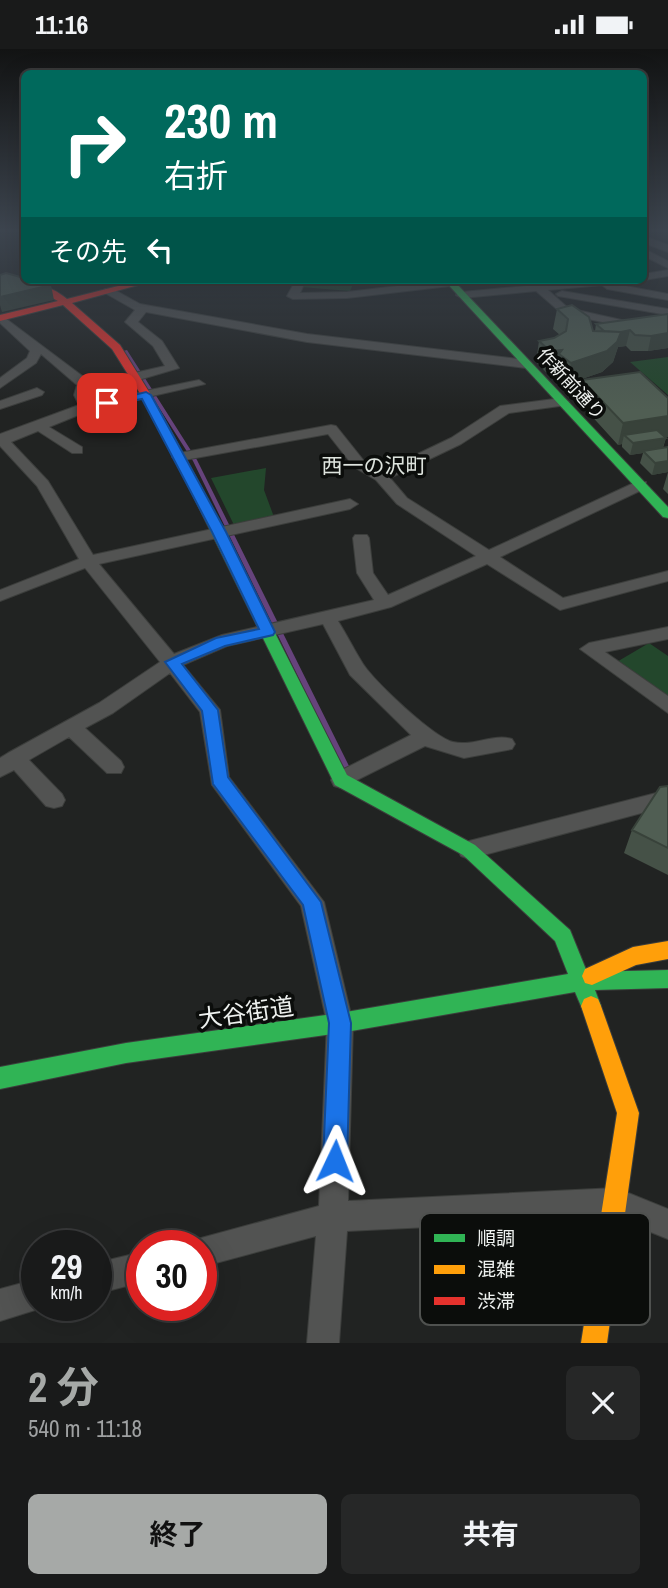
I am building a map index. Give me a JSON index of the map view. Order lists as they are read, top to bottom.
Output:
{
  "streets": {
    "street": ["作新前通り", "大谷街道"]
  },
  "districts": ["西一の沢町"],
  "legend": ["順調", "混雑", "渋滞"],
  "page": {
    "status": "11:16",
    "turn": ["230 m", "右折"],
    "then": "その先",
    "speed": "29 km/h",
    "limit": "30",
    "heading": ["2 分", "540 m · 11:18"],
    "buttons": ["終了", "共有"]
  }
}
